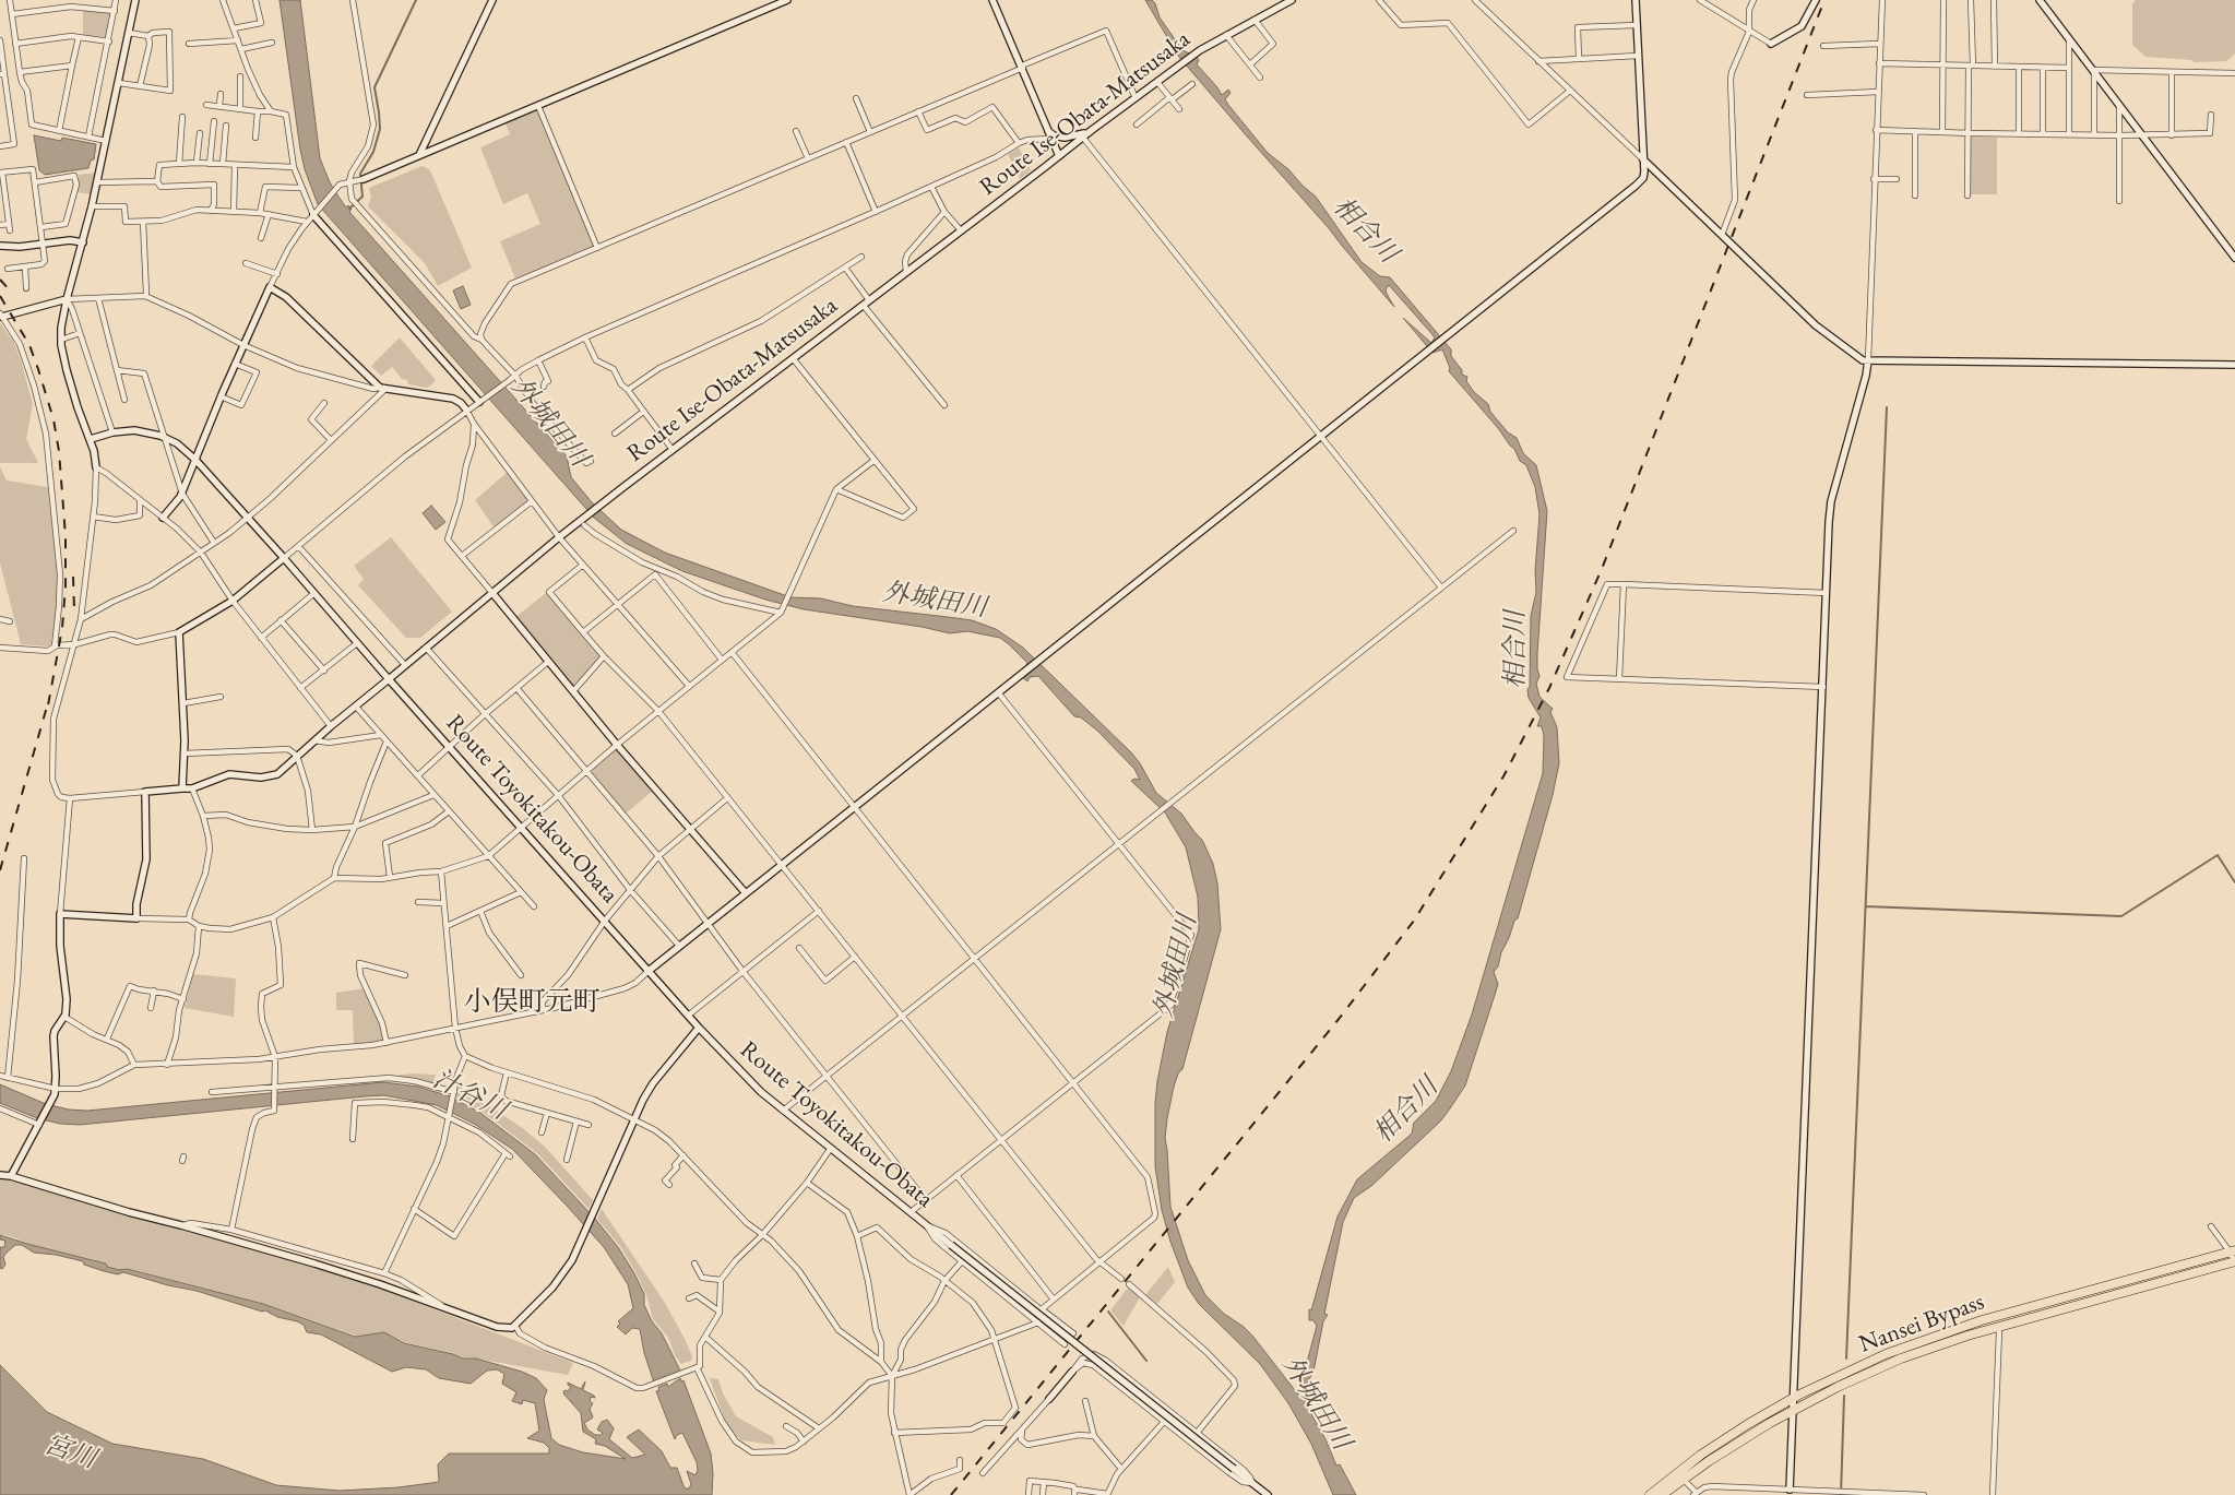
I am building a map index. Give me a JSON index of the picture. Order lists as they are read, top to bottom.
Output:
{
  "streets": {
    "highway": ["Nansei Bypass"],
    "street": ["Route Ise-Obata-Matsusaka", "Route Toyokitakou-Obata"]
  },
  "crossings": [
    ["Route Ise-Obata-Matsusaka", "Route Toyokitakou-Obata"]
  ],
  "districts": ["小俣町元町"],
  "water": [
    "相合川",
    "外城田川",
    "汁谷川",
    "宮川"
  ]
}
